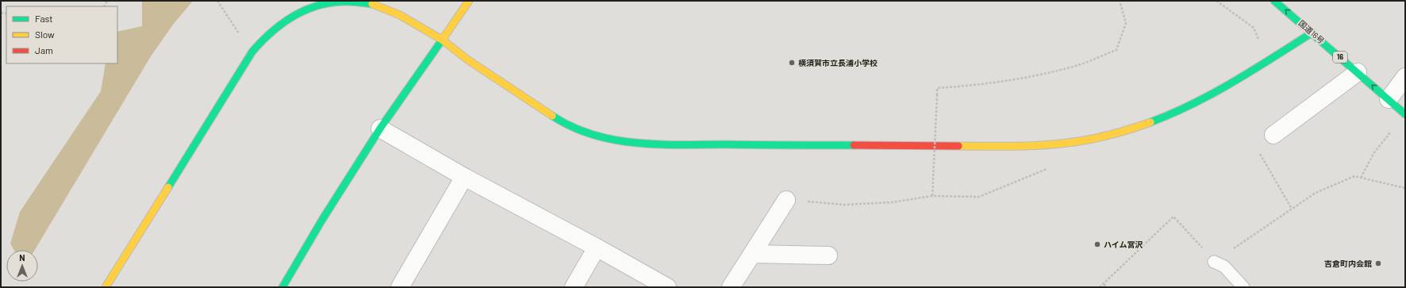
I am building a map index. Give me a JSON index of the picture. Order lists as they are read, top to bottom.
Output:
{
  "streets": {
    "main road": ["国道16号", "16"]
  },
  "one_way": ["国道16号"],
  "places": ["横須賀市立長浦小学校", "ハイム宮沢", "吉倉町内会館"],
  "legend": ["Fast", "Slow", "Jam"],
  "north": "top"
}
